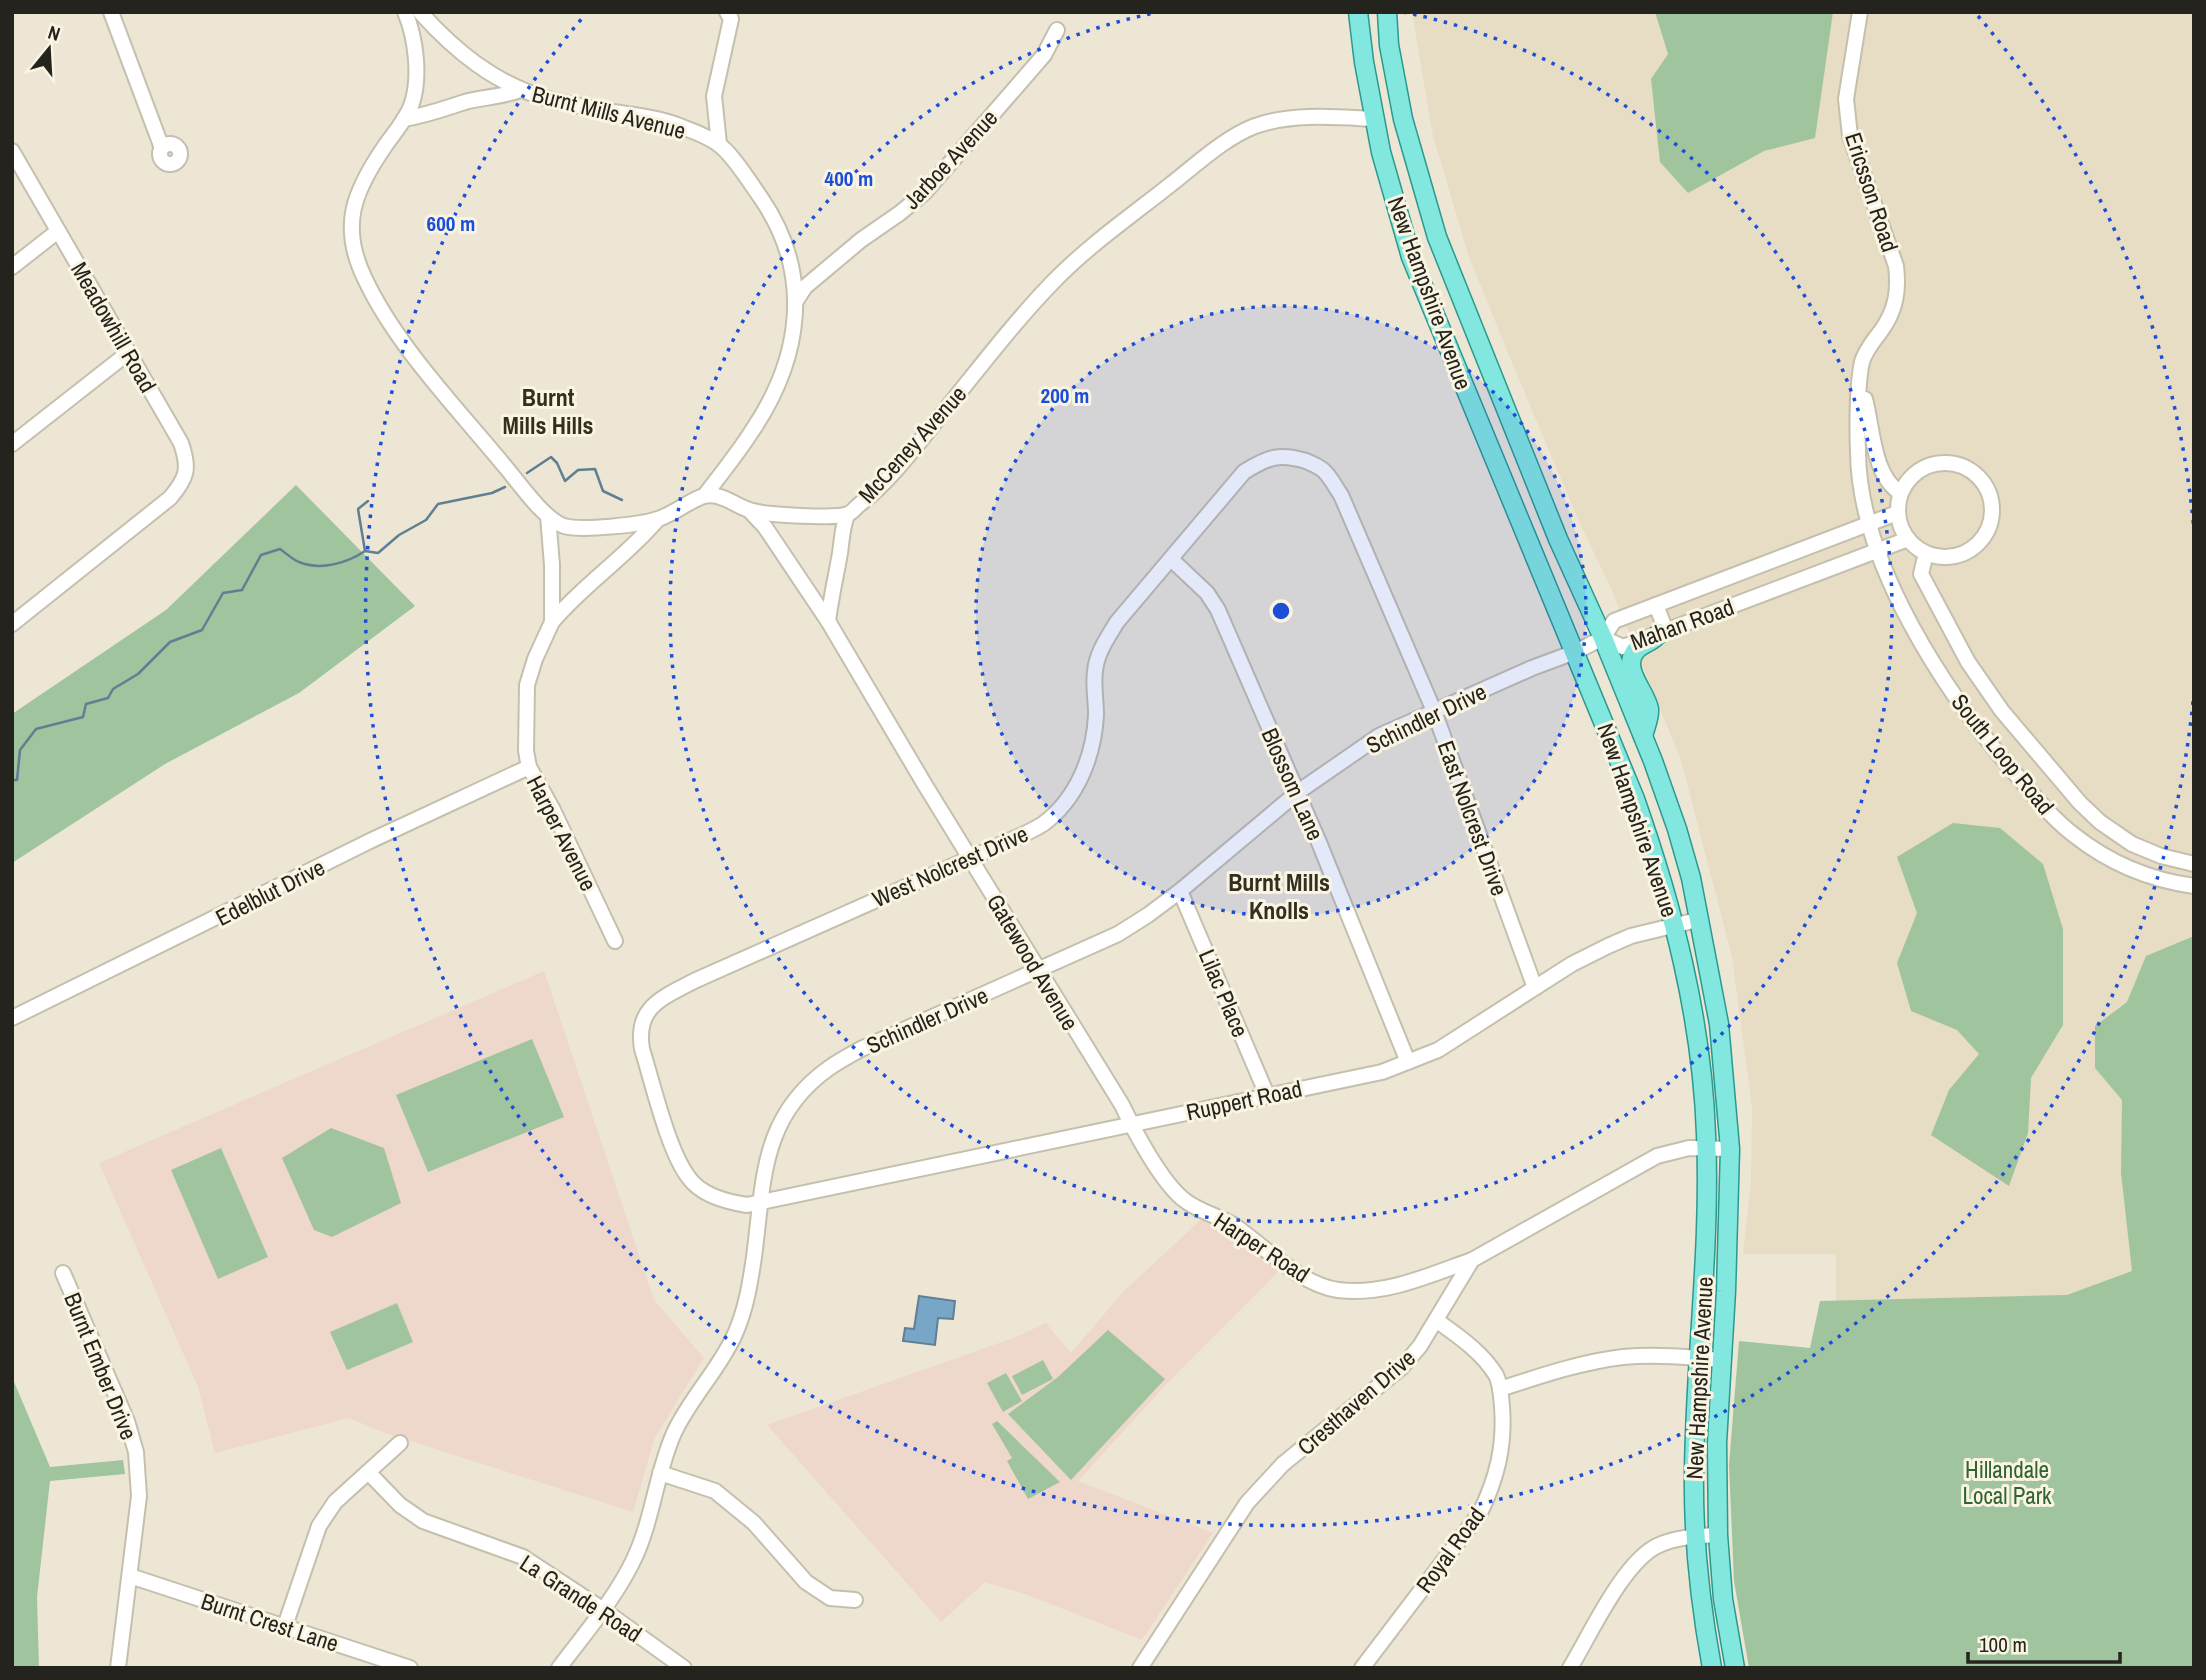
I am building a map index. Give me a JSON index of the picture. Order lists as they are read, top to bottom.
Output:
{
  "streets": {
    "main road": ["New Hampshire Avenue"],
    "street": [
      "Burnt Mills Avenue",
      "Jarboe Avenue",
      "Ericsson Road",
      "Meadowhill Road",
      "McCeney Avenue",
      "Mahan Road",
      "Schindler Drive",
      "South Loop Road",
      "Blossom Lane",
      "East Nolcrest Drive",
      "Harper Avenue",
      "West Nolcrest Drive",
      "Edelblut Drive",
      "Gatewood Avenue",
      "Lilac Place",
      "Ruppert Road",
      "Harper Road",
      "Burnt Ember Drive",
      "Cresthaven Drive",
      "Royal Road",
      "La Grande Road",
      "Burnt Crest Lane"
    ]
  },
  "crossings": [
    ["Burnt Mills Avenue", "Jarboe Avenue"],
    ["Burnt Mills Avenue", "McCeney Avenue"],
    ["New Hampshire Avenue", "McCeney Avenue"],
    ["New Hampshire Avenue", "Mahan Road"],
    ["New Hampshire Avenue", "Schindler Drive"],
    ["New Hampshire Avenue", "Ruppert Road"],
    ["New Hampshire Avenue", "Cresthaven Drive"],
    ["McCeney Avenue", "Gatewood Avenue"],
    ["Mahan Road", "Schindler Drive"],
    ["Mahan Road", "South Loop Road"],
    ["Schindler Drive", "Blossom Lane"],
    ["Schindler Drive", "East Nolcrest Drive"],
    ["Schindler Drive", "West Nolcrest Drive"],
    ["Schindler Drive", "Gatewood Avenue"],
    ["Schindler Drive", "Lilac Place"],
    ["Schindler Drive", "Ruppert Road"],
    ["Schindler Drive", "La Grande Road"],
    ["Blossom Lane", "West Nolcrest Drive"],
    ["Blossom Lane", "Ruppert Road"],
    ["East Nolcrest Drive", "West Nolcrest Drive"],
    ["East Nolcrest Drive", "Ruppert Road"],
    ["Harper Avenue", "Edelblut Drive"],
    ["West Nolcrest Drive", "Gatewood Avenue"],
    ["West Nolcrest Drive", "Ruppert Road"],
    ["Gatewood Avenue", "Ruppert Road"],
    ["Gatewood Avenue", "Harper Road"],
    ["Lilac Place", "Ruppert Road"],
    ["Ruppert Road", "Harper Road"],
    ["Harper Road", "Cresthaven Drive"],
    ["Burnt Ember Drive", "Burnt Crest Lane"],
    ["Cresthaven Drive", "Royal Road"]
  ],
  "districts": ["Burnt Mills Hills", "Burnt Mills Knolls"],
  "parks": ["Hillandale Local Park"],
  "scale_bar": "100 m",
  "north": "top",
  "rings": ["400 m", "600 m", "200 m"]
}
